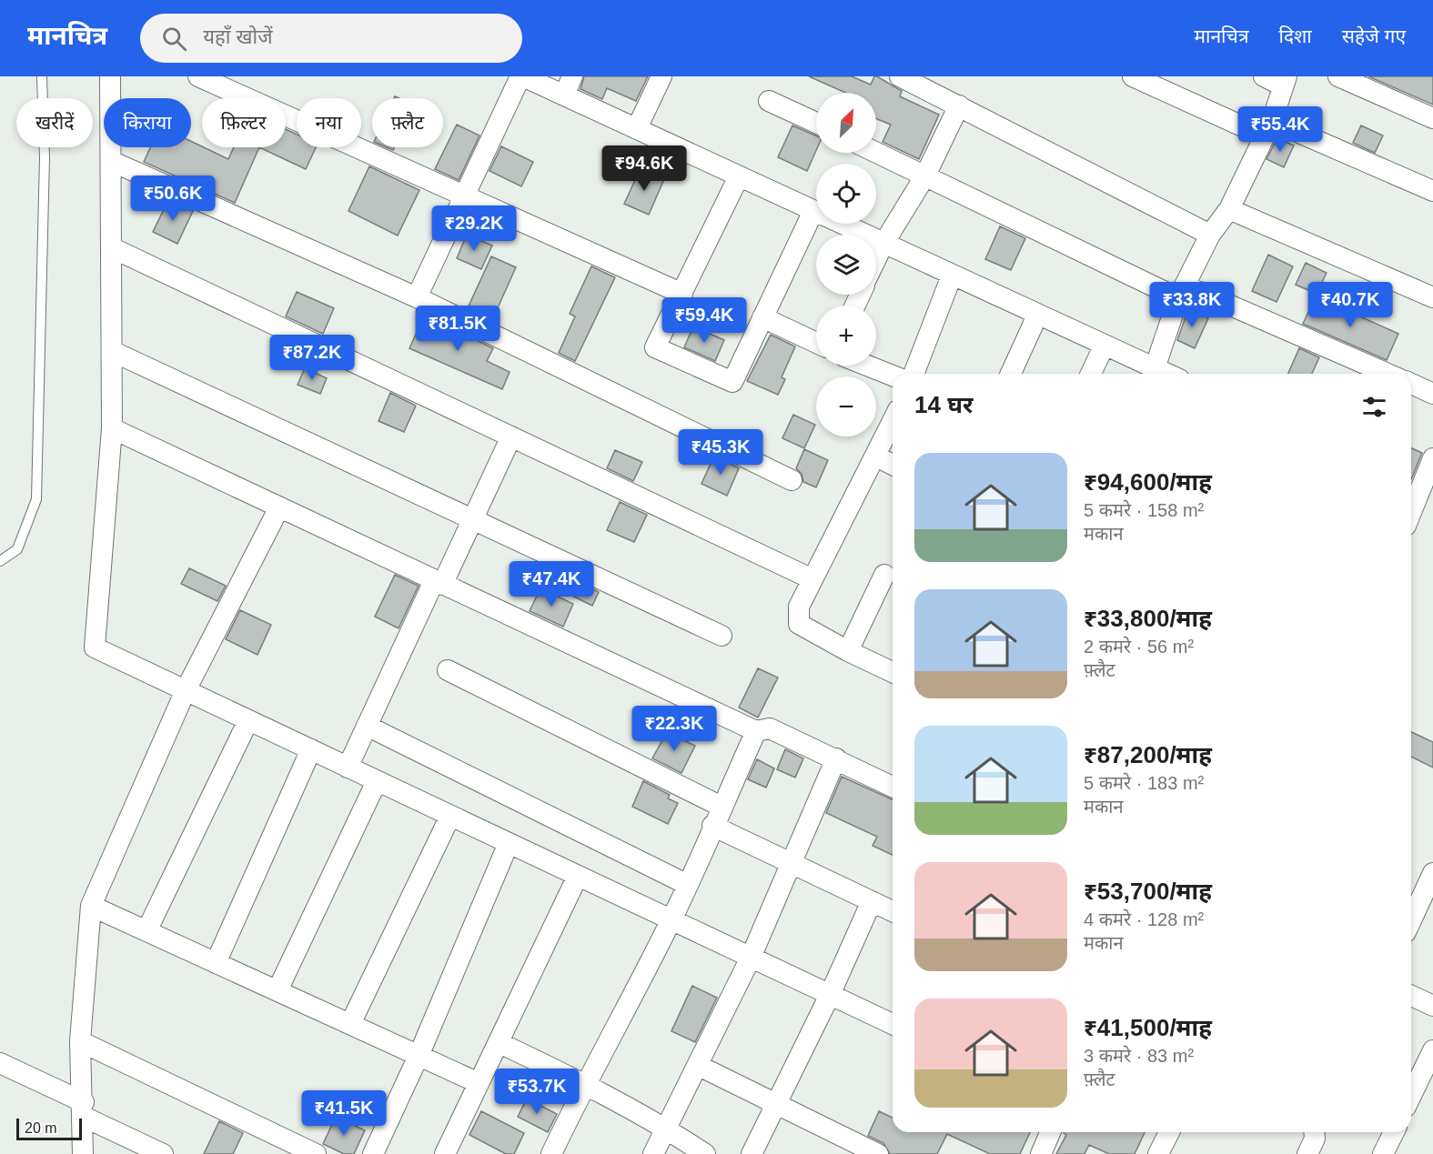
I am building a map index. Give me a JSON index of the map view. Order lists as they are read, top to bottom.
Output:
{
  "scale_bar": "20 m",
  "north": "top right",
  "page": {
    "header": "मानचित्र",
    "search": "यहाँ खोजें",
    "nav": ["मानचित्र", "दिशा", "सहेजे गए"],
    "map_buttons": ["+", "−"],
    "chip": [
      "खरीदें",
      "किराया",
      "फ़िल्टर",
      "नया",
      "फ़्लैट"
    ],
    "price": [
      "₹55.4K",
      "₹94.6K",
      "₹50.6K",
      "₹29.2K",
      "₹33.8K",
      "₹40.7K",
      "₹59.4K",
      "₹81.5K",
      "₹87.2K",
      "₹45.3K",
      "₹47.4K",
      "₹22.3K",
      "₹53.7K",
      "₹41.5K"
    ],
    "heading": "14 घर",
    "list": [
      {
        "name": "₹94,600/माह",
        "note": "5 कमरे · 158 m² · मकान"
      },
      {
        "name": "₹33,800/माह",
        "note": "2 कमरे · 56 m² · फ़्लैट"
      },
      {
        "name": "₹87,200/माह",
        "note": "5 कमरे · 183 m² · मकान"
      },
      {
        "name": "₹53,700/माह",
        "note": "4 कमरे · 128 m² · मकान"
      },
      {
        "name": "₹41,500/माह",
        "note": "3 कमरे · 83 m² · फ़्लैट"
      }
    ],
    "scale": "20 m"
  }
}
